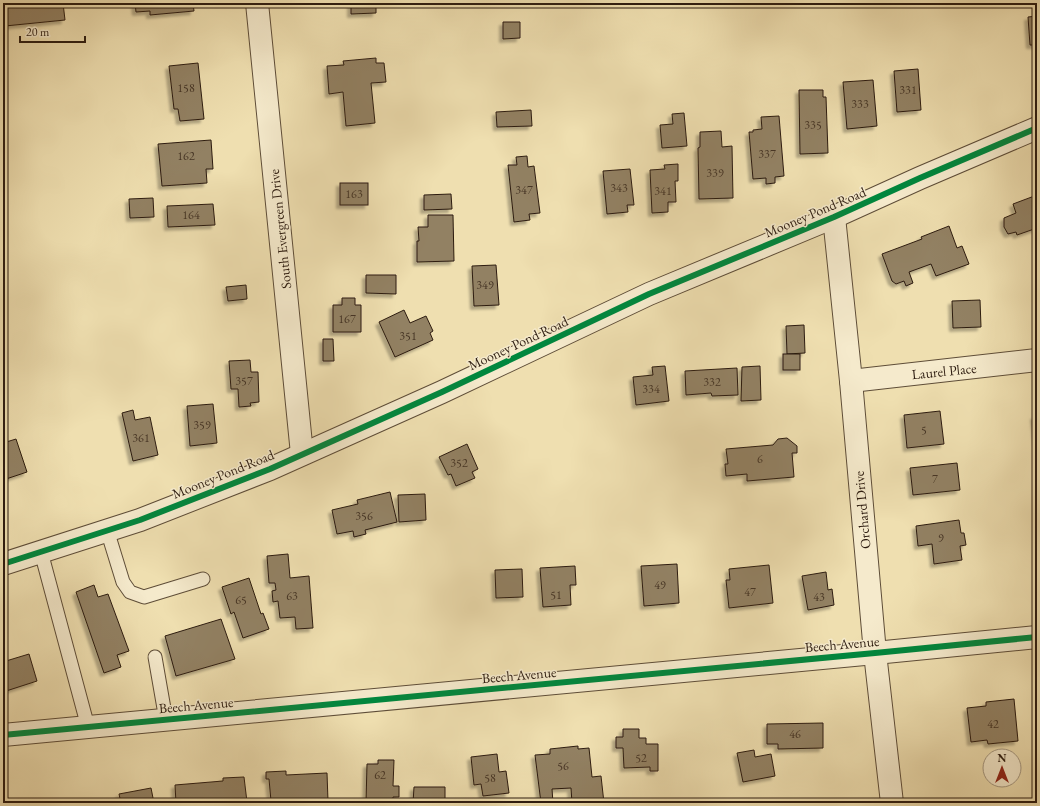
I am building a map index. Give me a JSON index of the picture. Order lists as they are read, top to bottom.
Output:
{
  "streets": {
    "street": [
      "Mooney Pond Road",
      "South Evergreen Drive",
      "Laurel Place",
      "Orchard Drive",
      "Beech Avenue"
    ]
  },
  "crossings": [
    ["Mooney Pond Road", "South Evergreen Drive"],
    ["Mooney Pond Road", "Orchard Drive"],
    ["Laurel Place", "Orchard Drive"],
    ["Orchard Drive", "Beech Avenue"]
  ],
  "house_numbers": [
    "158",
    "331",
    "333",
    "335",
    "337",
    "162",
    "339",
    "343",
    "347",
    "341",
    "163",
    "164",
    "349",
    "167",
    "351",
    "357",
    "332",
    "334",
    "359",
    "5",
    "361",
    "6",
    "352",
    "7",
    "356",
    "9",
    "49",
    "47",
    "51",
    "63",
    "43",
    "65",
    "42",
    "46",
    "52",
    "56",
    "62",
    "58"
  ],
  "scale_bar": "20 m",
  "north": "top"
}
